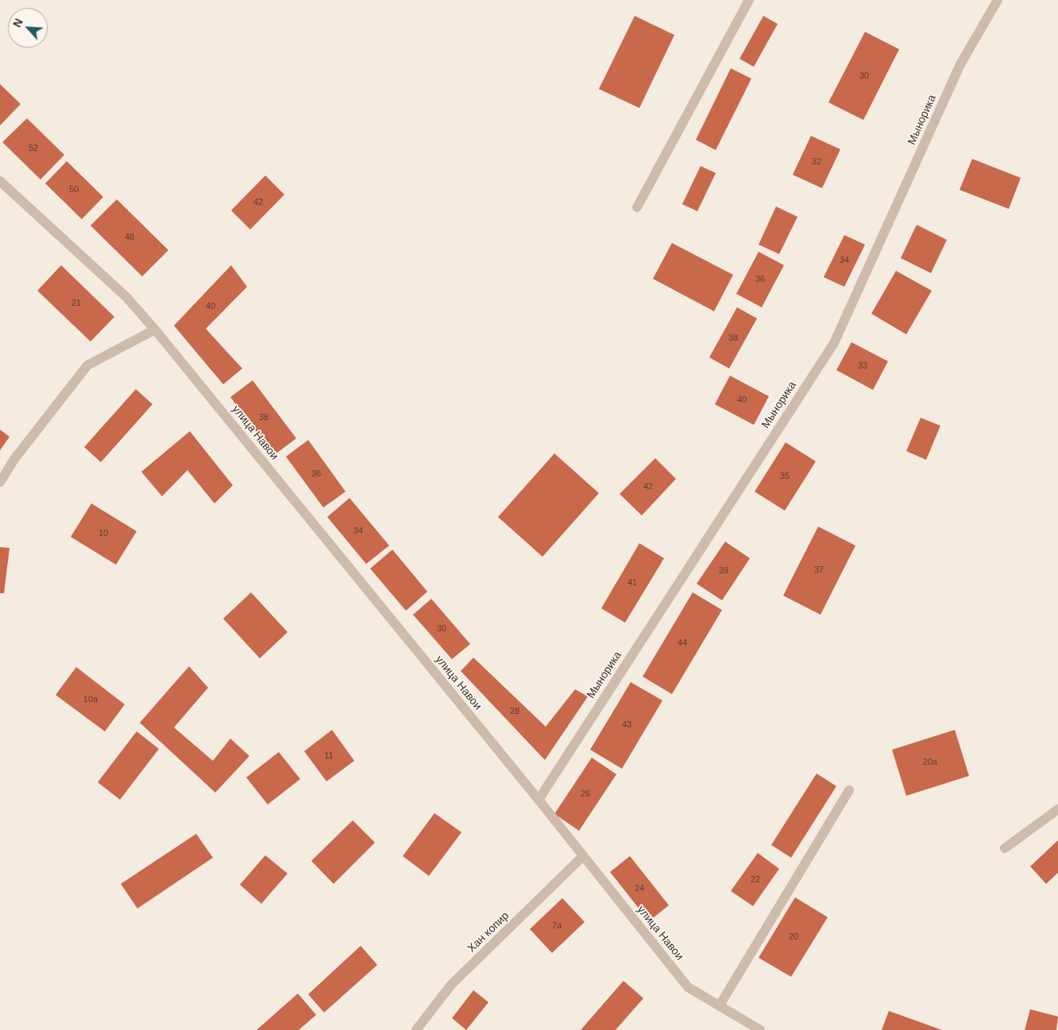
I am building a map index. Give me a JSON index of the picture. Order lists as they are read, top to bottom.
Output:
{
  "streets": {
    "street": ["Мынорика", "улица Навои", "Хан копир"]
  },
  "crossings": [
    ["Мынорика", "улица Навои"],
    ["улица Навои", "Хан копир"]
  ],
  "house_numbers": [
    "30",
    "52",
    "32",
    "50",
    "42",
    "48",
    "34",
    "36",
    "21",
    "40",
    "38",
    "33",
    "40",
    "38",
    "36",
    "35",
    "42",
    "34",
    "10",
    "37",
    "39",
    "41",
    "30",
    "44",
    "10а",
    "28",
    "43",
    "11",
    "20а",
    "26",
    "22",
    "24",
    "7а",
    "20"
  ],
  "north": "top left"
}
